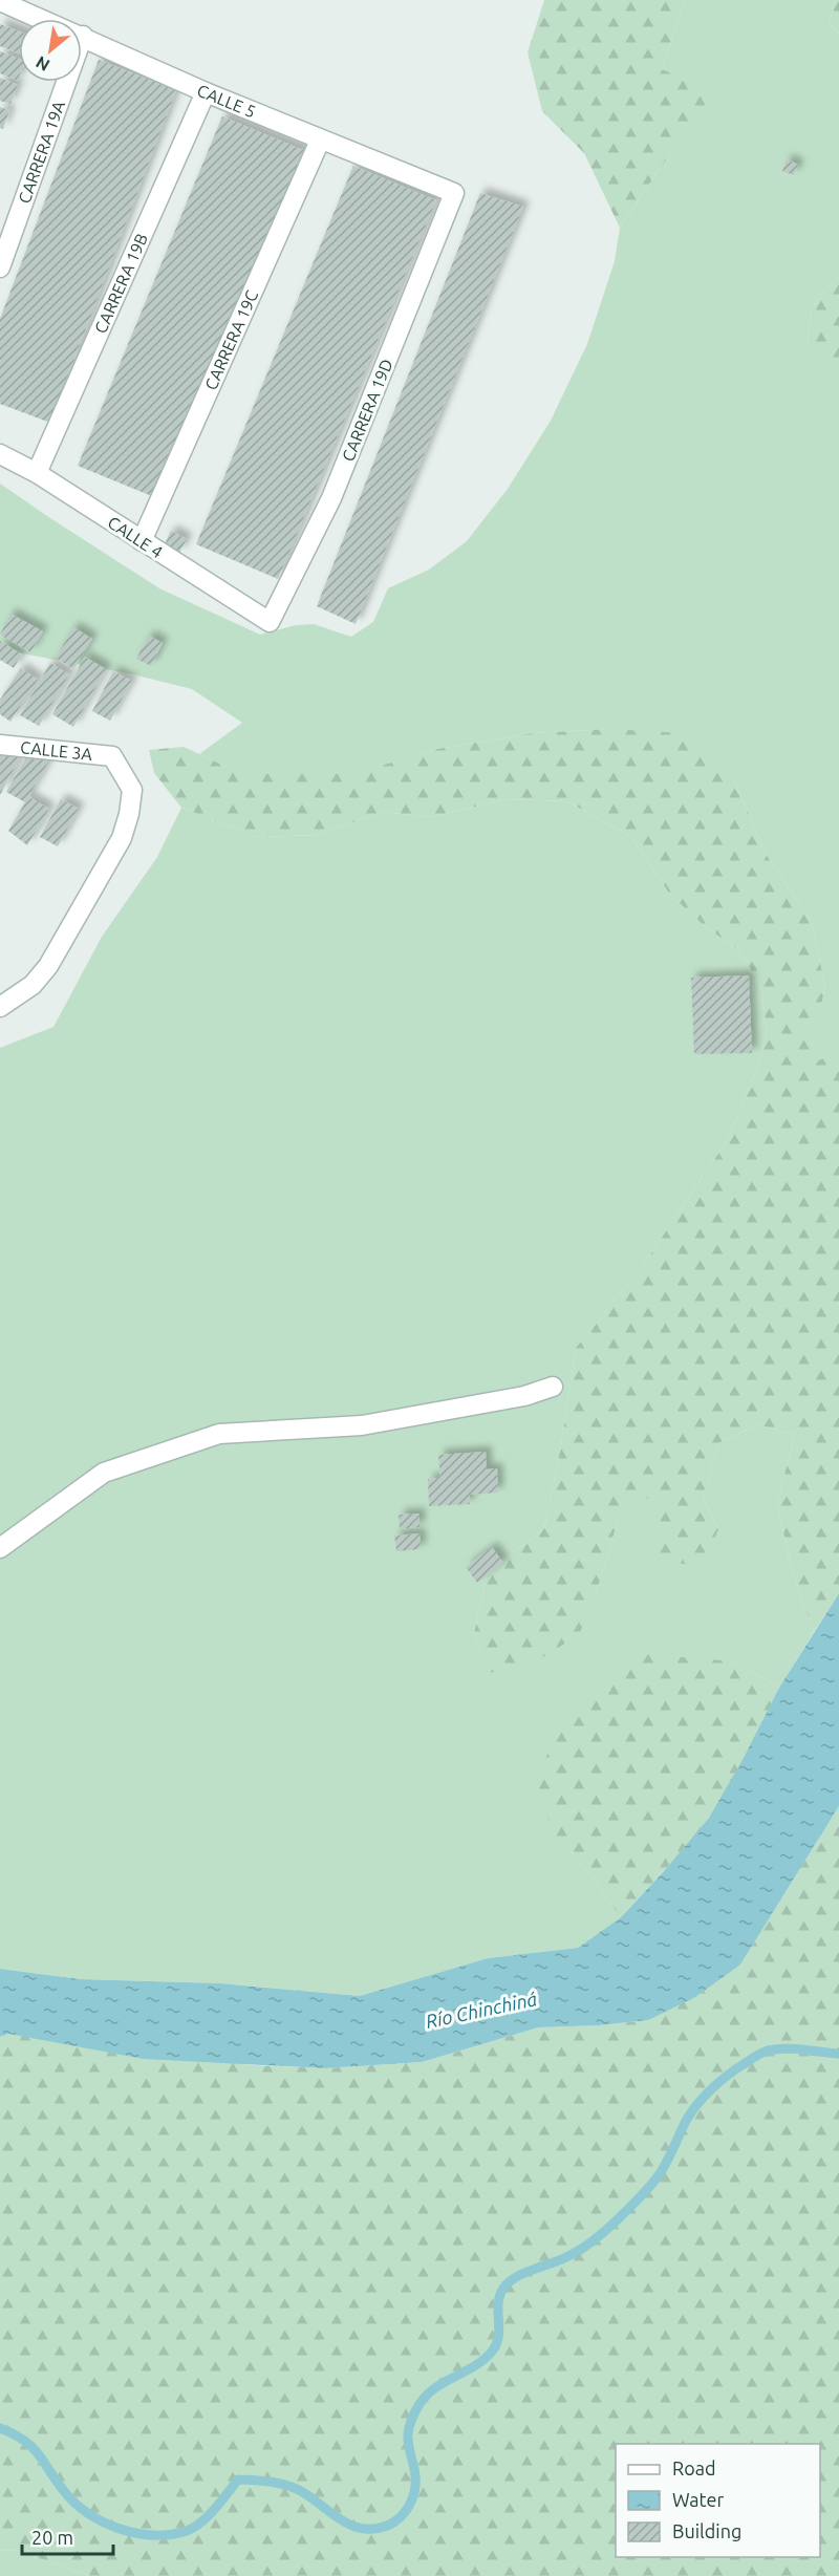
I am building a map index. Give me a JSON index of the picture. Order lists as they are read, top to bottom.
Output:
{
  "streets": {
    "street": [
      "CALLE 5",
      "CARRERA 19A",
      "CARRERA 19B",
      "CARRERA 19C",
      "CARRERA 19D",
      "CALLE 4",
      "CALLE 3A"
    ]
  },
  "crossings": [
    ["CALLE 5", "CARRERA 19A"],
    ["CALLE 5", "CARRERA 19B"],
    ["CALLE 5", "CARRERA 19C"],
    ["CALLE 5", "CARRERA 19D"],
    ["CARRERA 19B", "CALLE 4"],
    ["CARRERA 19C", "CALLE 4"],
    ["CARRERA 19D", "CALLE 4"]
  ],
  "water": ["Río Chinchiná"],
  "legend": ["Road", "Water", "Building"],
  "scale_bar": "20 m",
  "north": "bottom left"
}
